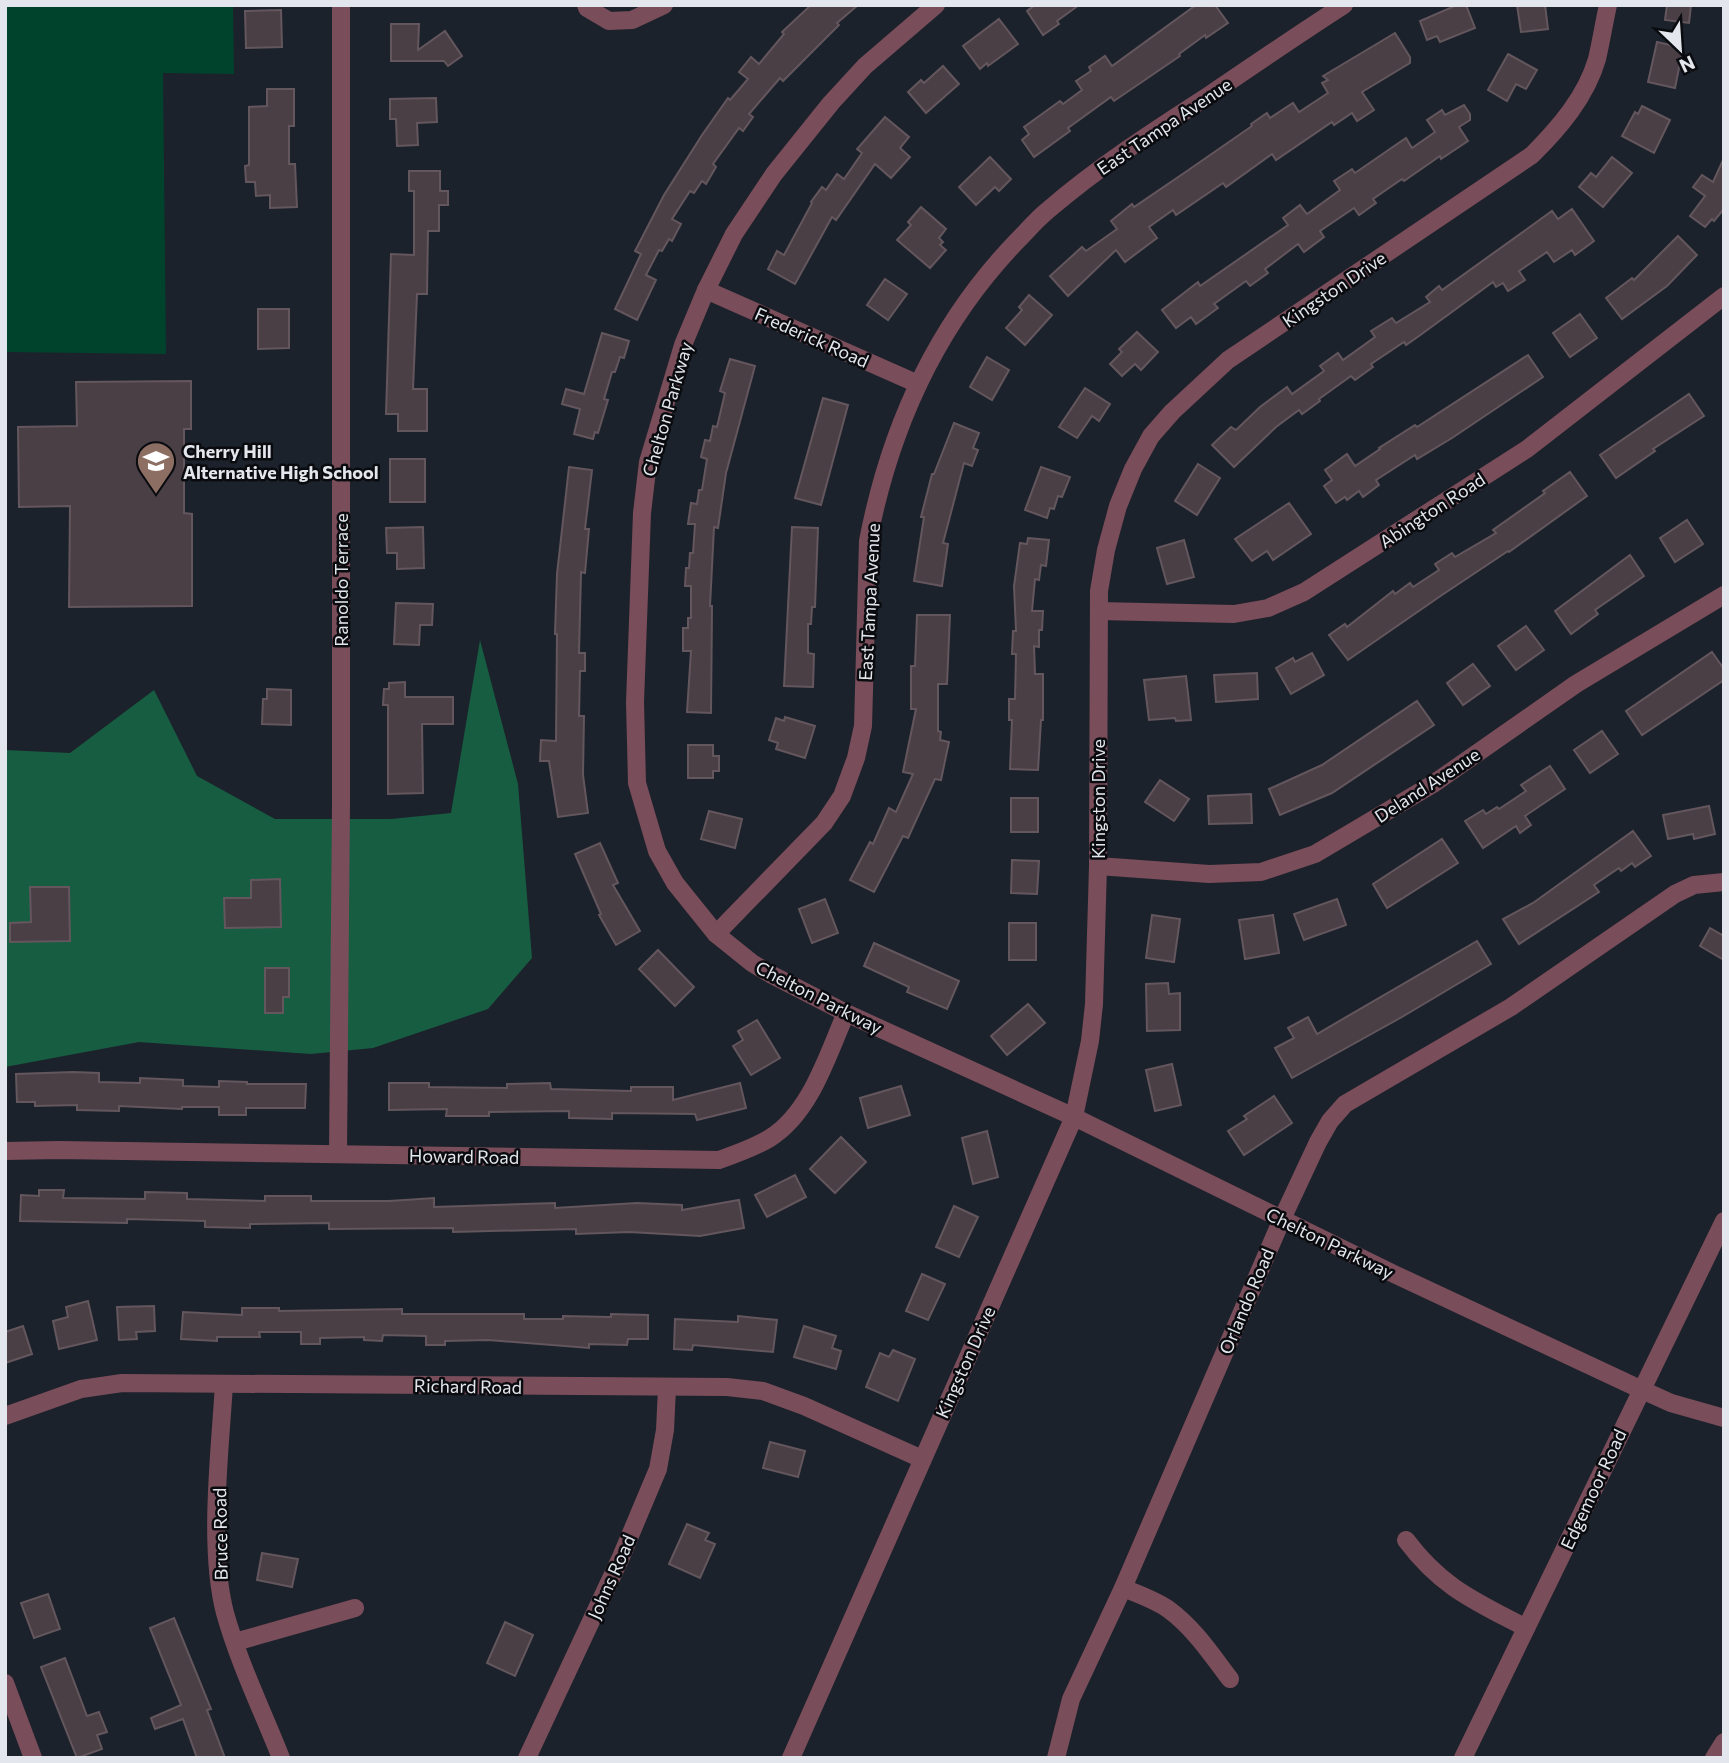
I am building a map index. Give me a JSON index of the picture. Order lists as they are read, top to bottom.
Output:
{
  "streets": {
    "street": [
      "East Tampa Avenue",
      "Kingston Drive",
      "Frederick Road",
      "Chelton Parkway",
      "Abington Road",
      "Ranoldo Terrace",
      "Deland Avenue",
      "Howard Road",
      "Orlando Road",
      "Richard Road",
      "Edgemoor Road",
      "Bruce Road",
      "Johns Road"
    ]
  },
  "crossings": [
    ["East Tampa Avenue", "Frederick Road"],
    ["East Tampa Avenue", "Chelton Parkway"],
    ["Kingston Drive", "Chelton Parkway"],
    ["Kingston Drive", "Abington Road"],
    ["Kingston Drive", "Deland Avenue"],
    ["Kingston Drive", "Richard Road"],
    ["Frederick Road", "Chelton Parkway"],
    ["Chelton Parkway", "Howard Road"],
    ["Chelton Parkway", "Orlando Road"],
    ["Chelton Parkway", "Edgemoor Road"],
    ["Ranoldo Terrace", "Howard Road"],
    ["Richard Road", "Bruce Road"],
    ["Richard Road", "Johns Road"]
  ],
  "places": {
    "school or university": ["Cherry Hill Alternative High School"]
  },
  "north": "bottom right"
}
